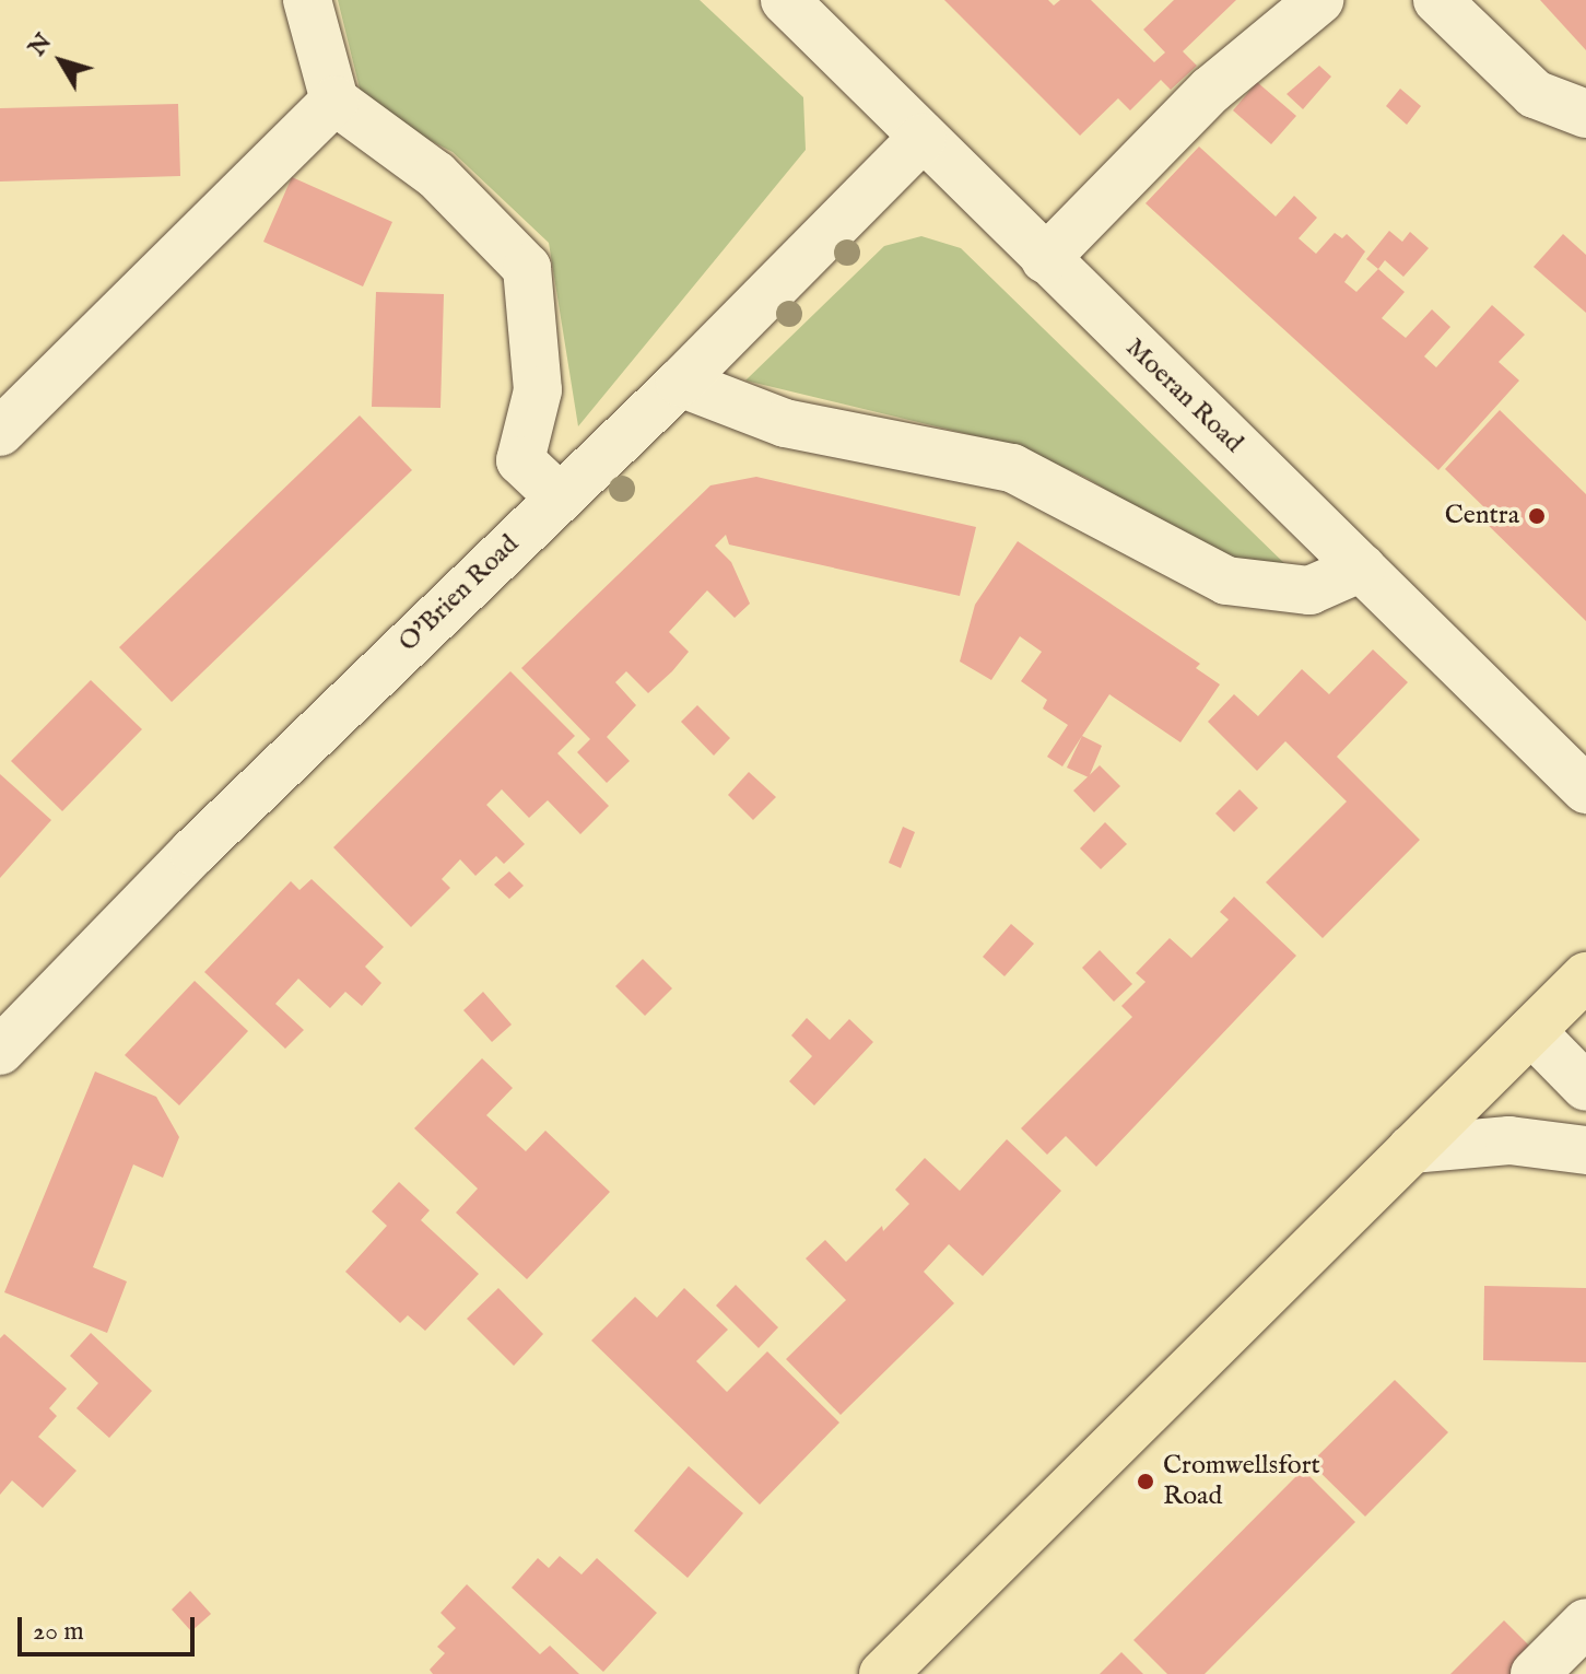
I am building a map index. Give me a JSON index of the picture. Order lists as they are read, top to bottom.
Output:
{
  "streets": {
    "street": ["Moeran Road", "O'Brien Road"]
  },
  "crossings": [
    ["Moeran Road", "O'Brien Road"]
  ],
  "places": ["Centra", "Cromwellsfort Road"],
  "scale_bar": "20 m",
  "north": "top left"
}
